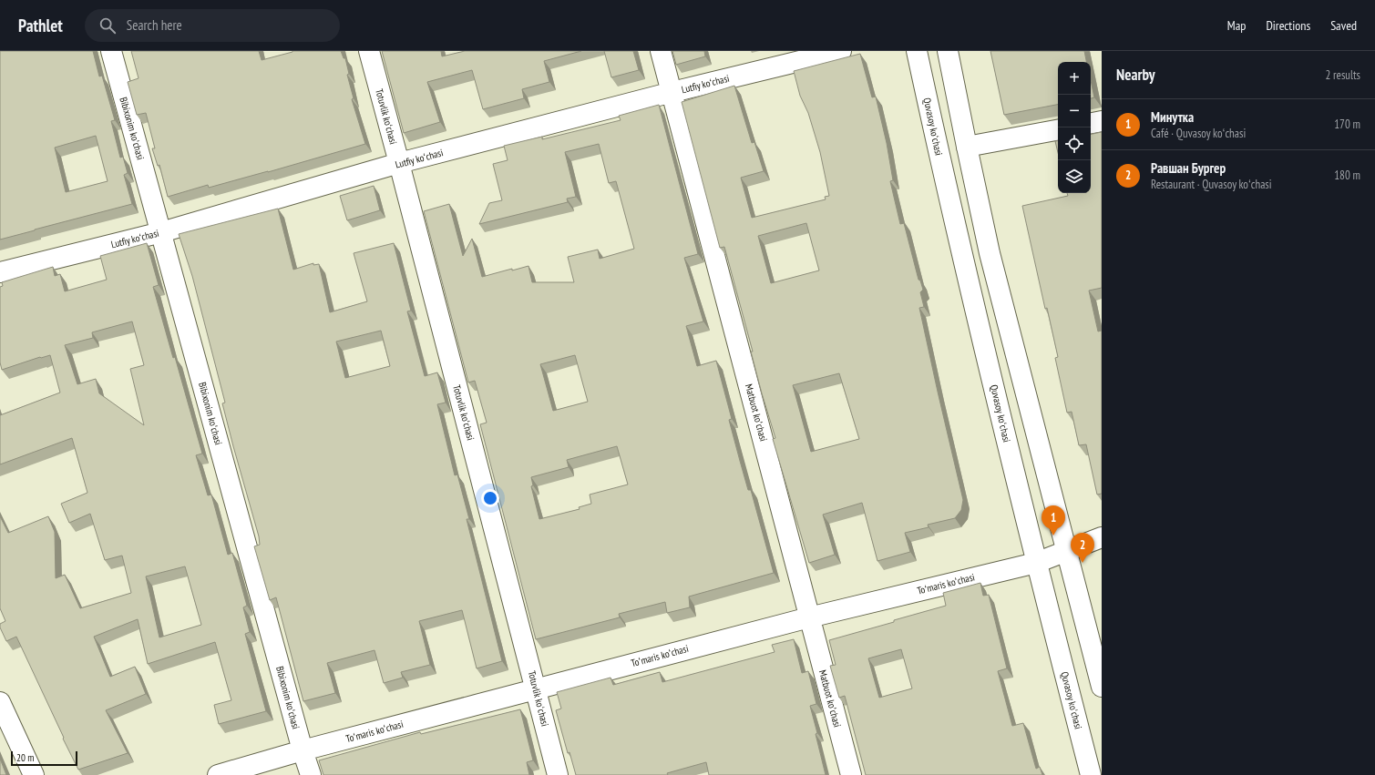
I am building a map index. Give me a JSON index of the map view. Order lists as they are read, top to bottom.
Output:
{
  "streets": {
    "street": [
      "Lutfiy koʻchasi",
      "Totuvlik koʻchasi",
      "Quvasoy koʻchasi",
      "Bibixonim koʻchasi",
      "Matbuot koʻchasi",
      "Toʻmaris koʻchasi"
    ]
  },
  "crossings": [
    ["Lutfiy koʻchasi", "Totuvlik koʻchasi"],
    ["Lutfiy koʻchasi", "Bibixonim koʻchasi"],
    ["Lutfiy koʻchasi", "Matbuot koʻchasi"],
    ["Totuvlik koʻchasi", "Toʻmaris koʻchasi"],
    ["Quvasoy koʻchasi", "Toʻmaris koʻchasi"],
    ["Bibixonim koʻchasi", "Toʻmaris koʻchasi"],
    ["Matbuot koʻchasi", "Toʻmaris koʻchasi"]
  ],
  "scale_bar": "20 m",
  "page": {
    "header": "Pathlet",
    "search": "Search here",
    "nav": ["Map", "Directions", "Saved"],
    "heading": ["Nearby", "2 results"],
    "map_buttons": ["+", "−"],
    "list": [
      {
        "mark": "1",
        "name": "Минутка",
        "note": "Café · Quvasoy koʻchasi",
        "value": "170 m"
      },
      {
        "mark": "2",
        "name": "Равшан Бургер",
        "note": "Restaurant · Quvasoy koʻchasi",
        "value": "180 m"
      }
    ],
    "pins": ["1", "2"],
    "scale": "20 m"
  }
}
